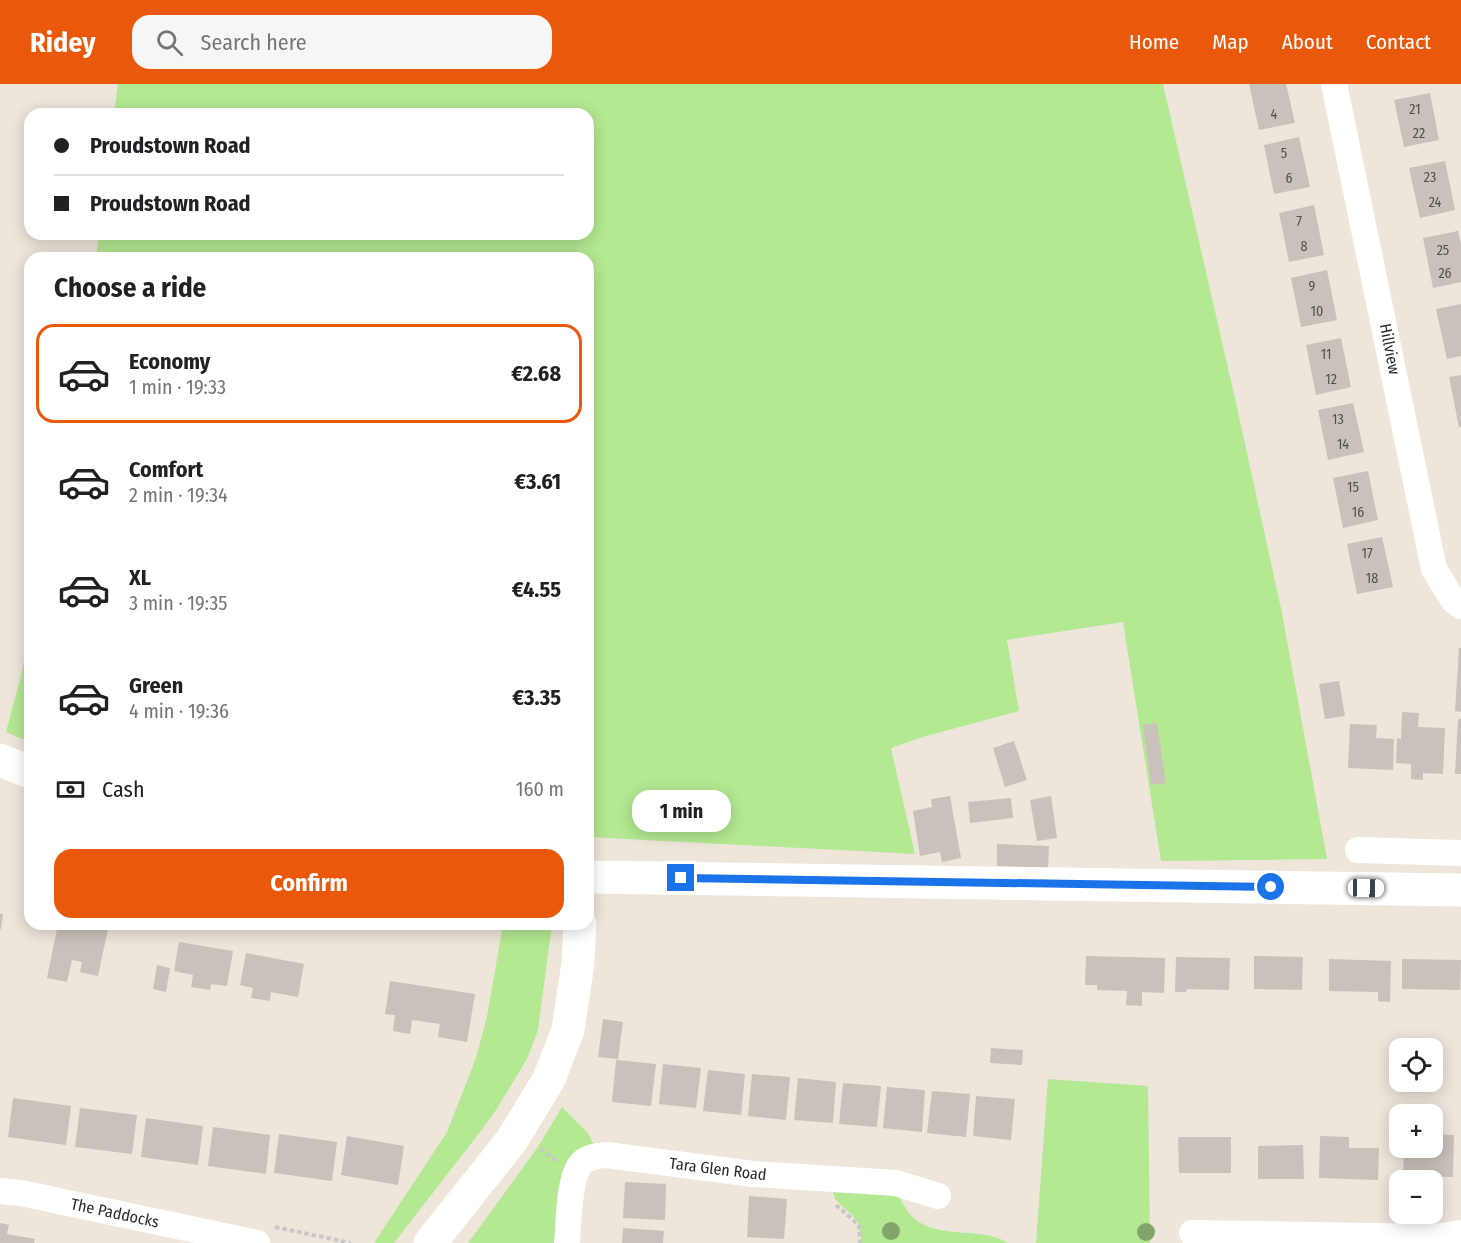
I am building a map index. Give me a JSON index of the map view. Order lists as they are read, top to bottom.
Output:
{
  "streets": {
    "street": ["Hillview", "Tara Glen Road", "The Paddocks"]
  },
  "house_numbers": [
    "21",
    "4",
    "22",
    "5",
    "23",
    "6",
    "24",
    "7",
    "8",
    "25",
    "26",
    "9",
    "10",
    "11",
    "12",
    "13",
    "14",
    "15",
    "16",
    "17",
    "18"
  ],
  "page": {
    "header": "Ridey",
    "search": "Search here",
    "nav": [
      "Home",
      "Map",
      "About",
      "Contact"
    ],
    "banner": ["Proudstown Road", "Proudstown Road"],
    "heading": "Choose a ride",
    "list": [
      {
        "name": "Economy",
        "note": "1 min · 19:33",
        "value": "€2.68"
      },
      {
        "name": "Comfort",
        "note": "2 min · 19:34",
        "value": "€3.61"
      },
      {
        "name": "XL",
        "note": "3 min · 19:35",
        "value": "€4.55"
      },
      {
        "name": "Green",
        "note": "4 min · 19:36",
        "value": "€3.35"
      }
    ],
    "pay": ["Cash", "160 m"],
    "bubble": "1 min",
    "buttons": "Confirm",
    "map_buttons": ["+", "−"]
  }
}
